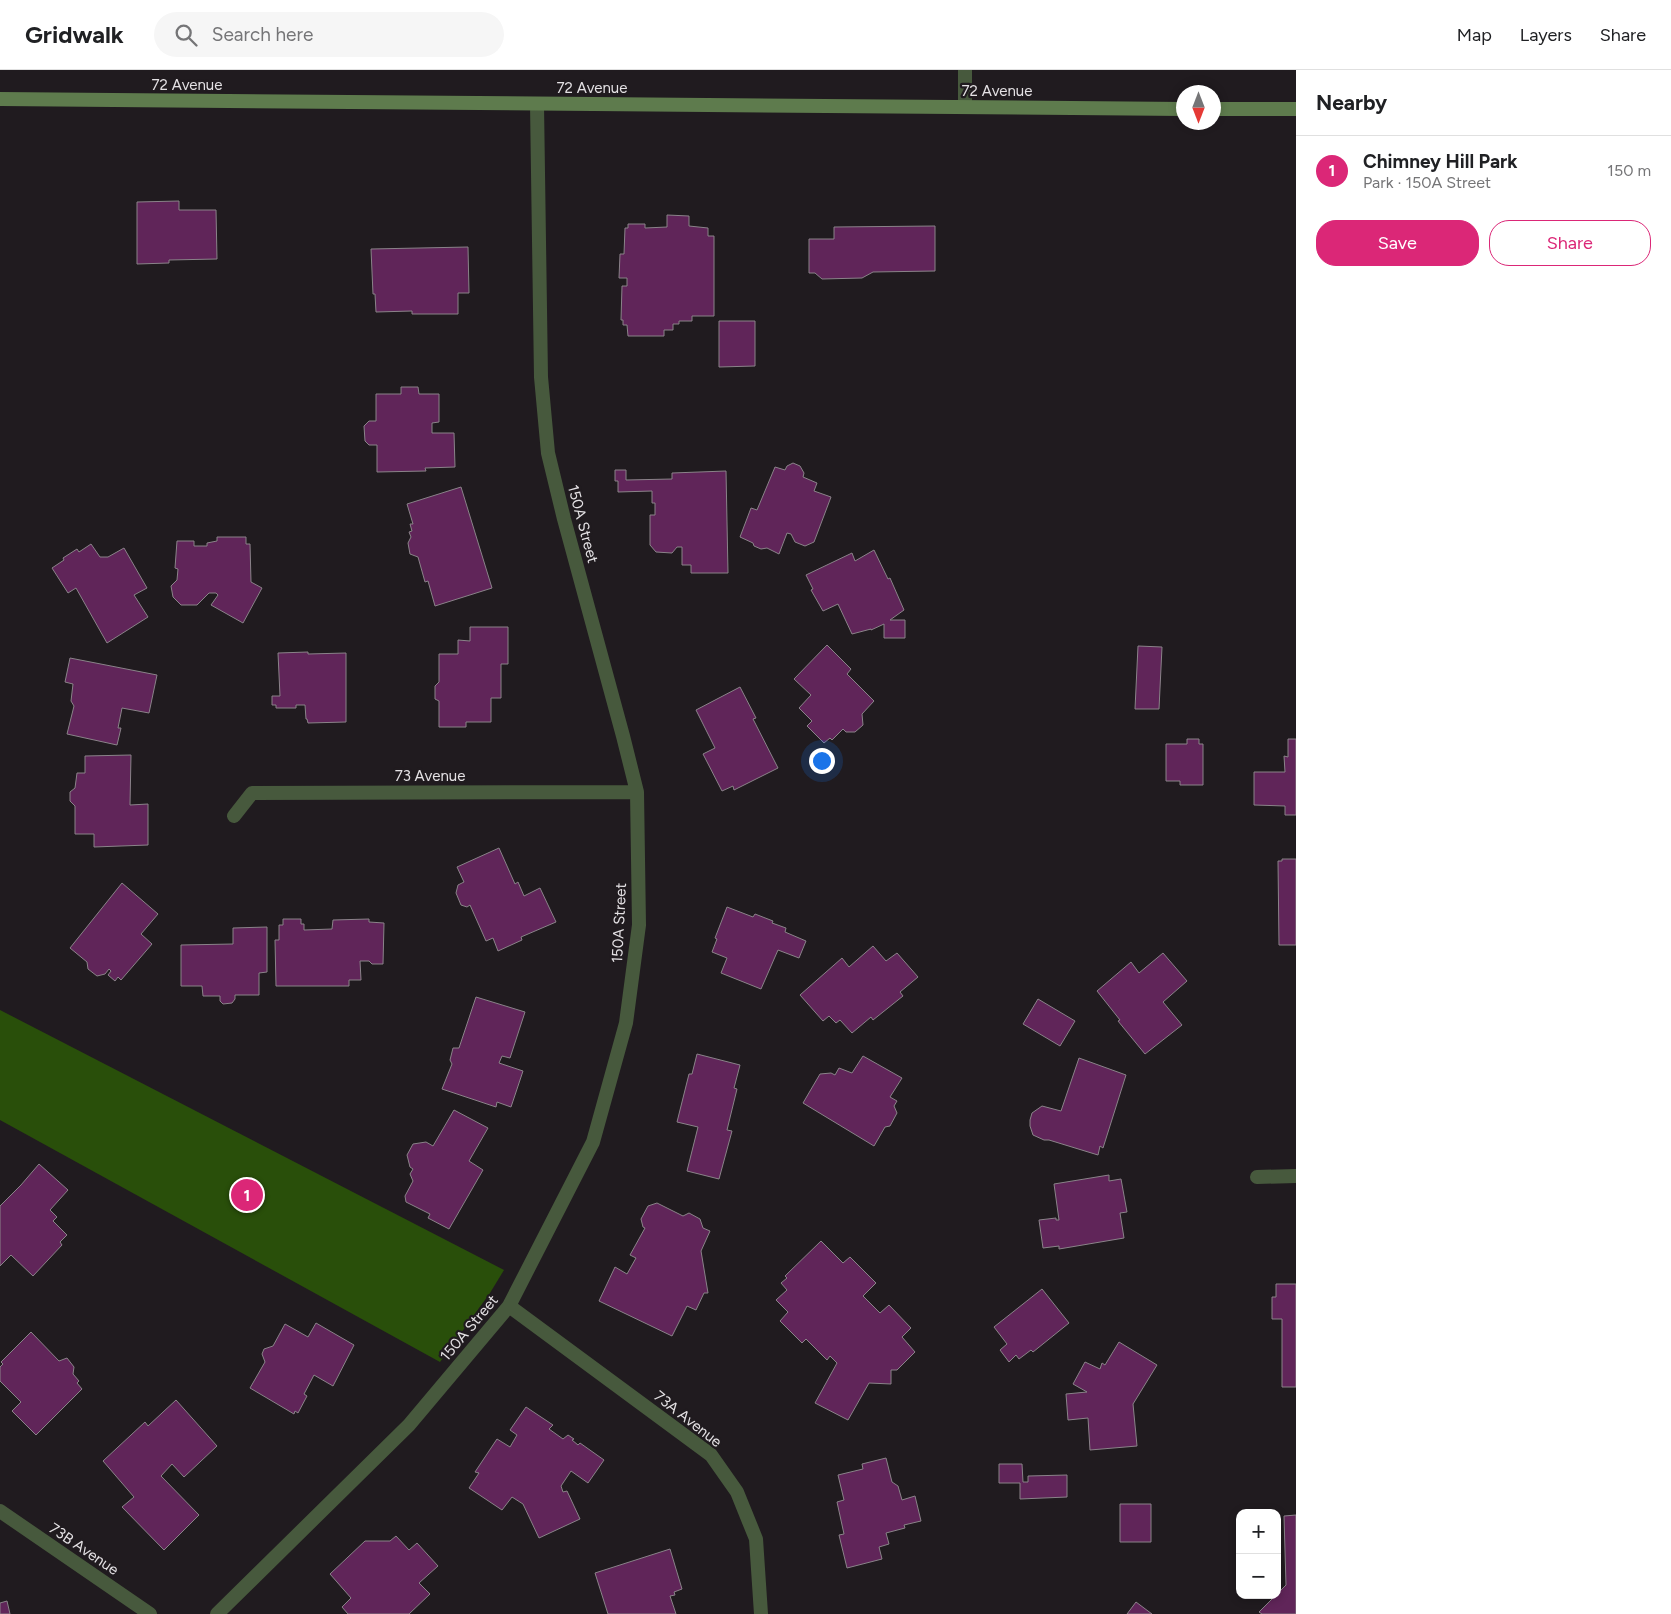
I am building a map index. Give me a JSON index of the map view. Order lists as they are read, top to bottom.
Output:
{
  "streets": {
    "main road": ["72 Avenue"],
    "street": [
      "150A Street",
      "73 Avenue",
      "73A Avenue",
      "73B Avenue"
    ]
  },
  "crossings": [
    ["72 Avenue", "150A Street"],
    ["150A Street", "73 Avenue"],
    ["150A Street", "73A Avenue"]
  ],
  "north": "bottom",
  "page": {
    "header": "Gridwalk",
    "search": "Search here",
    "nav": ["Map", "Layers", "Share"],
    "heading": "Nearby",
    "list": [
      {
        "mark": "1",
        "name": "Chimney Hill Park",
        "note": "Park · 150A Street",
        "value": "150 m"
      }
    ],
    "buttons": ["Save", "Share"],
    "pins": "1",
    "map_buttons": ["+", "−"]
  }
}
